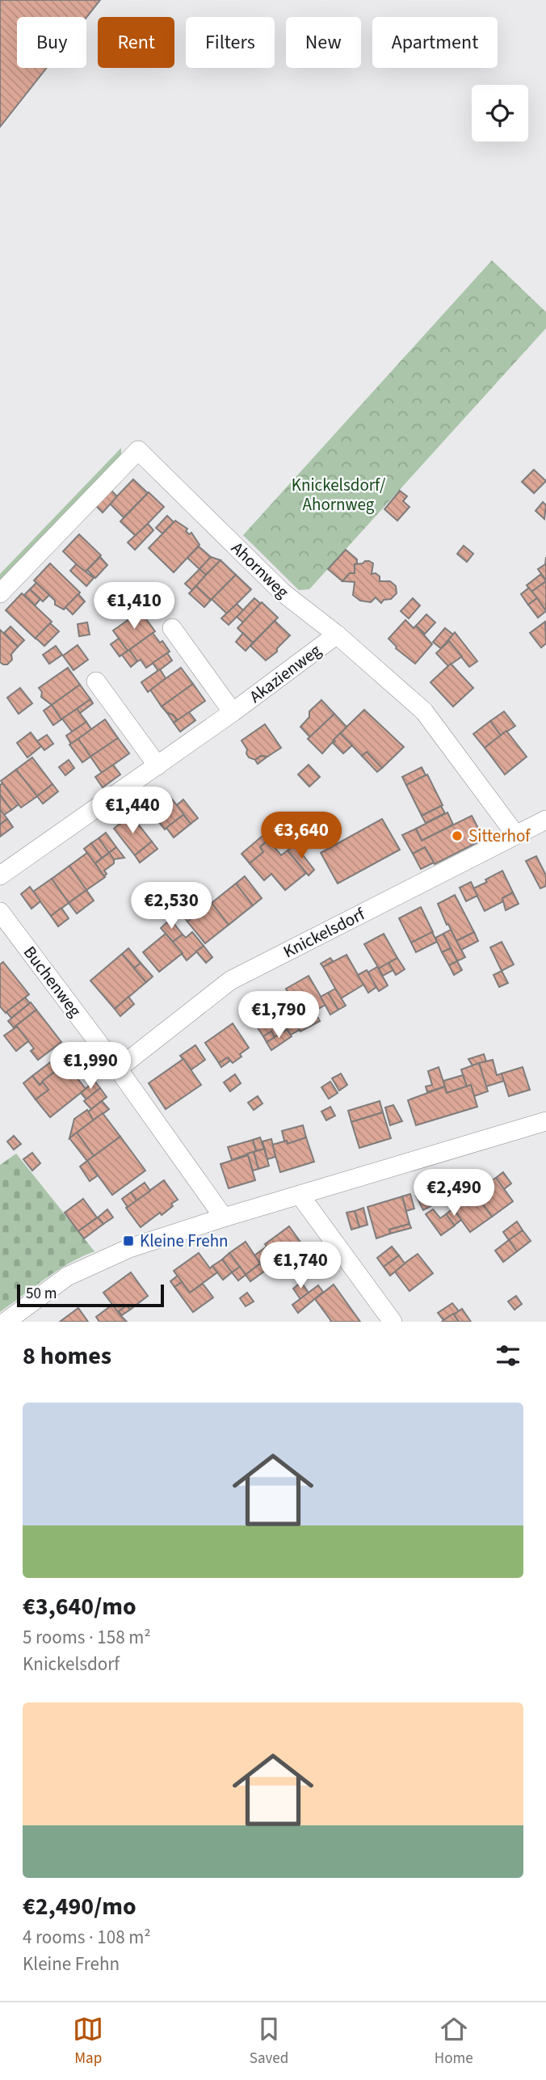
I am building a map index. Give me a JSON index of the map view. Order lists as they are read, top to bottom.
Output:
{
  "streets": {
    "street": [
      "Ahornweg",
      "Akazienweg",
      "Knickelsdorf",
      "Buchenweg"
    ]
  },
  "crossings": [
    ["Ahornweg", "Akazienweg"],
    ["Ahornweg", "Knickelsdorf"],
    ["Knickelsdorf", "Buchenweg"]
  ],
  "parks": ["Knickelsdorf/ Ahornweg"],
  "places": {
    "other": ["Sitterhof"],
    "transit": ["Kleine Frehn"]
  },
  "scale_bar": "50 m",
  "page": {
    "chip": [
      "Buy",
      "Rent",
      "Filters",
      "New",
      "Apartment"
    ],
    "price": [
      "€1,410",
      "€1,440",
      "€3,640",
      "€2,530",
      "€1,790",
      "€1,990",
      "€2,490",
      "€1,740"
    ],
    "scale": "50 m",
    "heading": "8 homes",
    "list": [
      {
        "name": "€3,640/mo",
        "note": "5 rooms · 158 m² · Knickelsdorf"
      },
      {
        "name": "€2,490/mo",
        "note": "4 rooms · 108 m² · Kleine Frehn"
      }
    ],
    "tabs": ["Map", "Saved", "Home"]
  }
}
